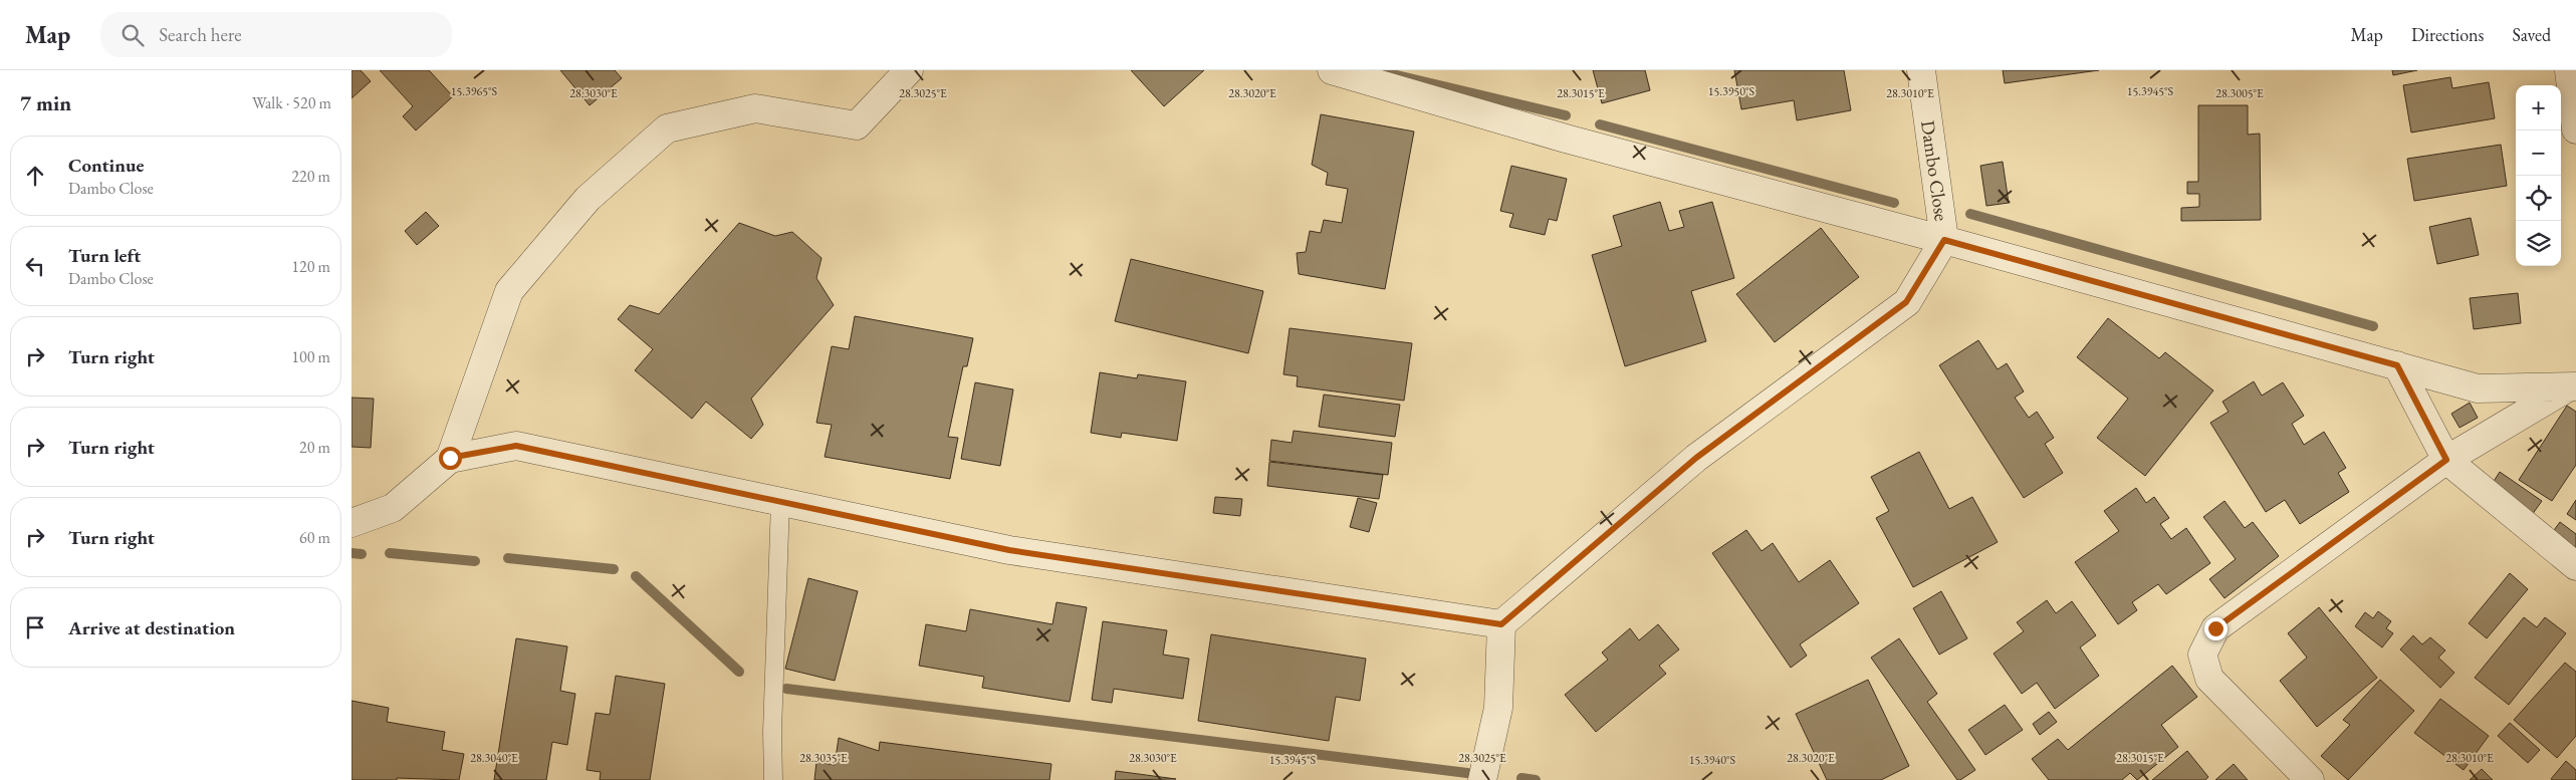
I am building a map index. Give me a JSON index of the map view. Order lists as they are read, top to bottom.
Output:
{
  "streets": {
    "street": ["Dambo Close"]
  },
  "page": {
    "header": "Map",
    "search": "Search here",
    "nav": ["Map", "Directions", "Saved"],
    "heading": ["7 min", "Walk · 520 m"],
    "map_buttons": ["+", "−"],
    "list": [
      ["Continue", "Dambo Close", "220 m"],
      ["Turn left", "Dambo Close", "120 m"],
      ["Turn right", "100 m"],
      ["Turn right", "20 m"],
      ["Turn right", "60 m"],
      "Arrive at destination"
    ]
  },
  "coordinates": [
    "15.3965°S",
    "15.3950°S",
    "15.3945°S",
    "28.3030°E",
    "28.3025°E",
    "28.3020°E",
    "28.3015°E",
    "28.3010°E",
    "28.3005°E",
    "28.3040°E",
    "28.3035°E",
    "15.3940°S"
  ]
}
